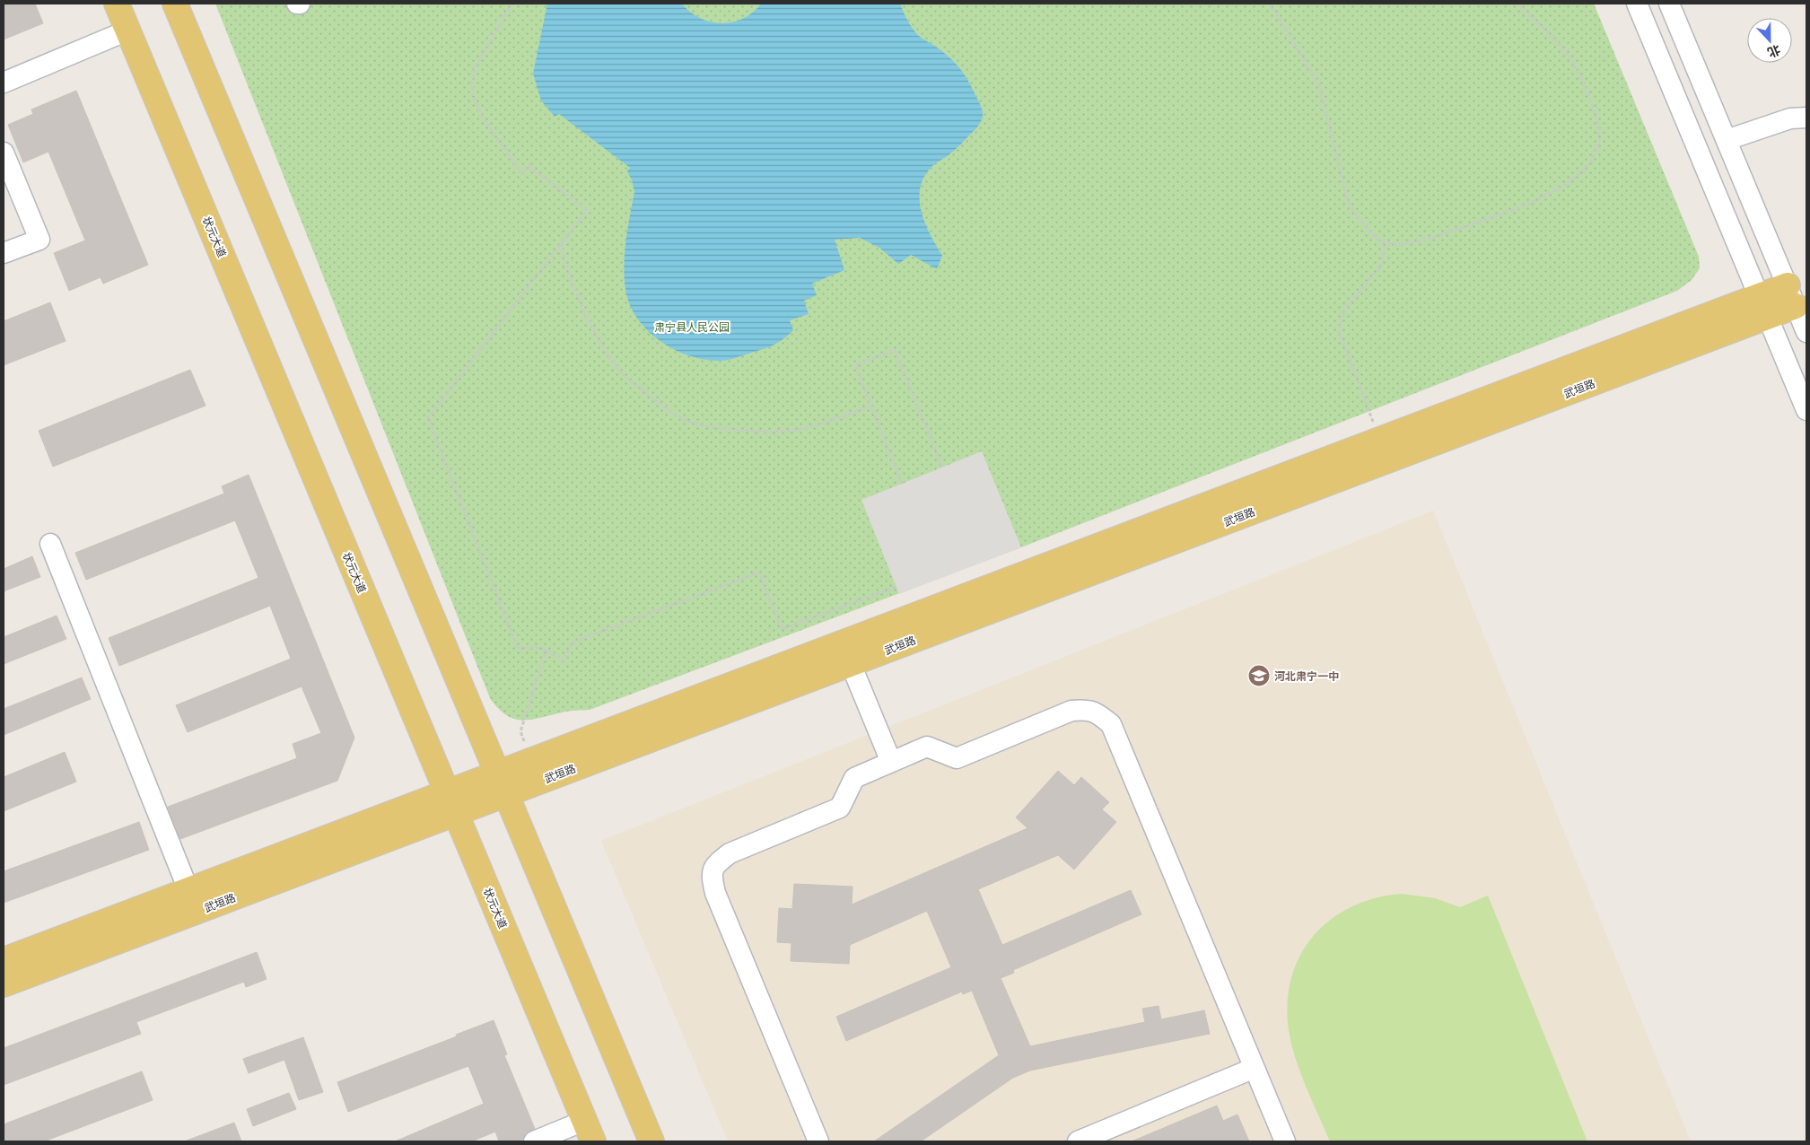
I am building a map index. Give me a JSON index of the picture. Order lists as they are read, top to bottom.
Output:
{
  "streets": {
    "main road": ["状元大道", "武垣路"]
  },
  "crossings": [
    ["状元大道", "武垣路"]
  ],
  "parks": ["肃宁县人民公园"],
  "places": {
    "school or university": ["河北肃宁一中"]
  },
  "north": "bottom"
}
